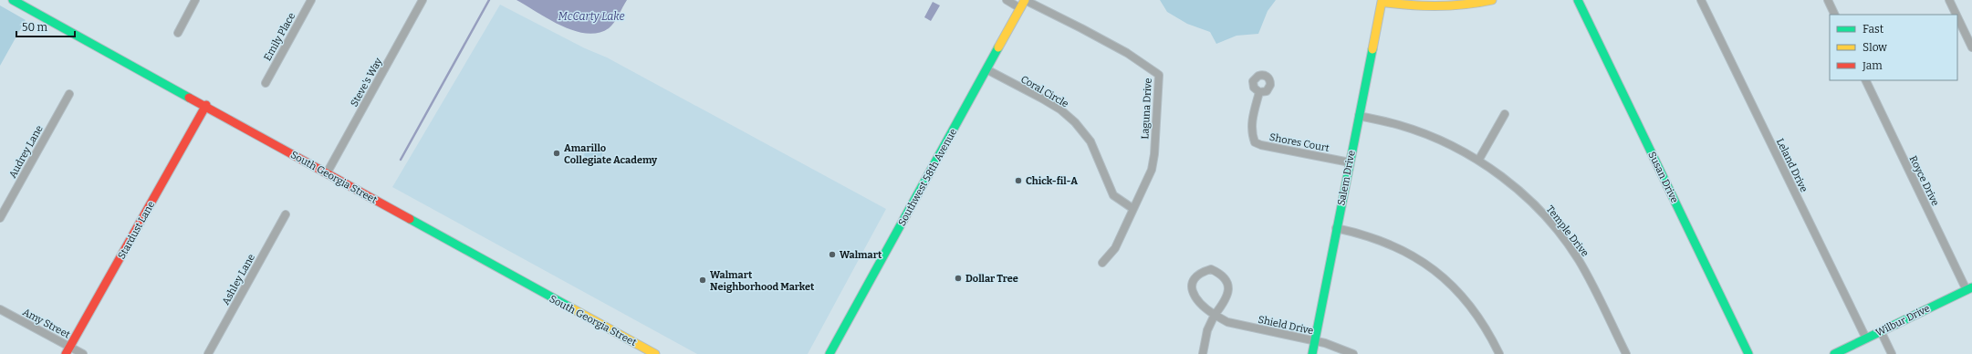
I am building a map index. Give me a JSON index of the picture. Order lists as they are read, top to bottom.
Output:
{
  "streets": {
    "street": [
      "Emily Place",
      "Steve's Way",
      "Coral Circle",
      "Laguna Drive",
      "Shores Court",
      "Audrey Lane",
      "Leland Drive",
      "South Georgia Street",
      "Southwest 58th Avenue",
      "Susan Drive",
      "Salem Drive",
      "Royce Drive",
      "Stardust Lane",
      "Temple Drive",
      "Ashley Lane",
      "Wilbur Drive",
      "Amy Street",
      "Shield Drive"
    ]
  },
  "crossings": [
    ["Steve's Way", "South Georgia Street"],
    ["Coral Circle", "Laguna Drive"],
    ["Coral Circle", "Southwest 58th Avenue"],
    ["Laguna Drive", "Southwest 58th Avenue"],
    ["Shores Court", "Salem Drive"],
    ["Leland Drive", "Wilbur Drive"],
    ["South Georgia Street", "Stardust Lane"],
    ["Salem Drive", "Temple Drive"],
    ["Salem Drive", "Shield Drive"],
    ["Royce Drive", "Wilbur Drive"],
    ["Stardust Lane", "Amy Street"]
  ],
  "water": ["McCarty Lake"],
  "places": [
    "Amarillo Collegiate Academy",
    "Chick-fil-A",
    "Walmart",
    "Dollar Tree",
    "Walmart Neighborhood Market"
  ],
  "legend": ["Fast", "Slow", "Jam"],
  "scale_bar": "50 m"
}
